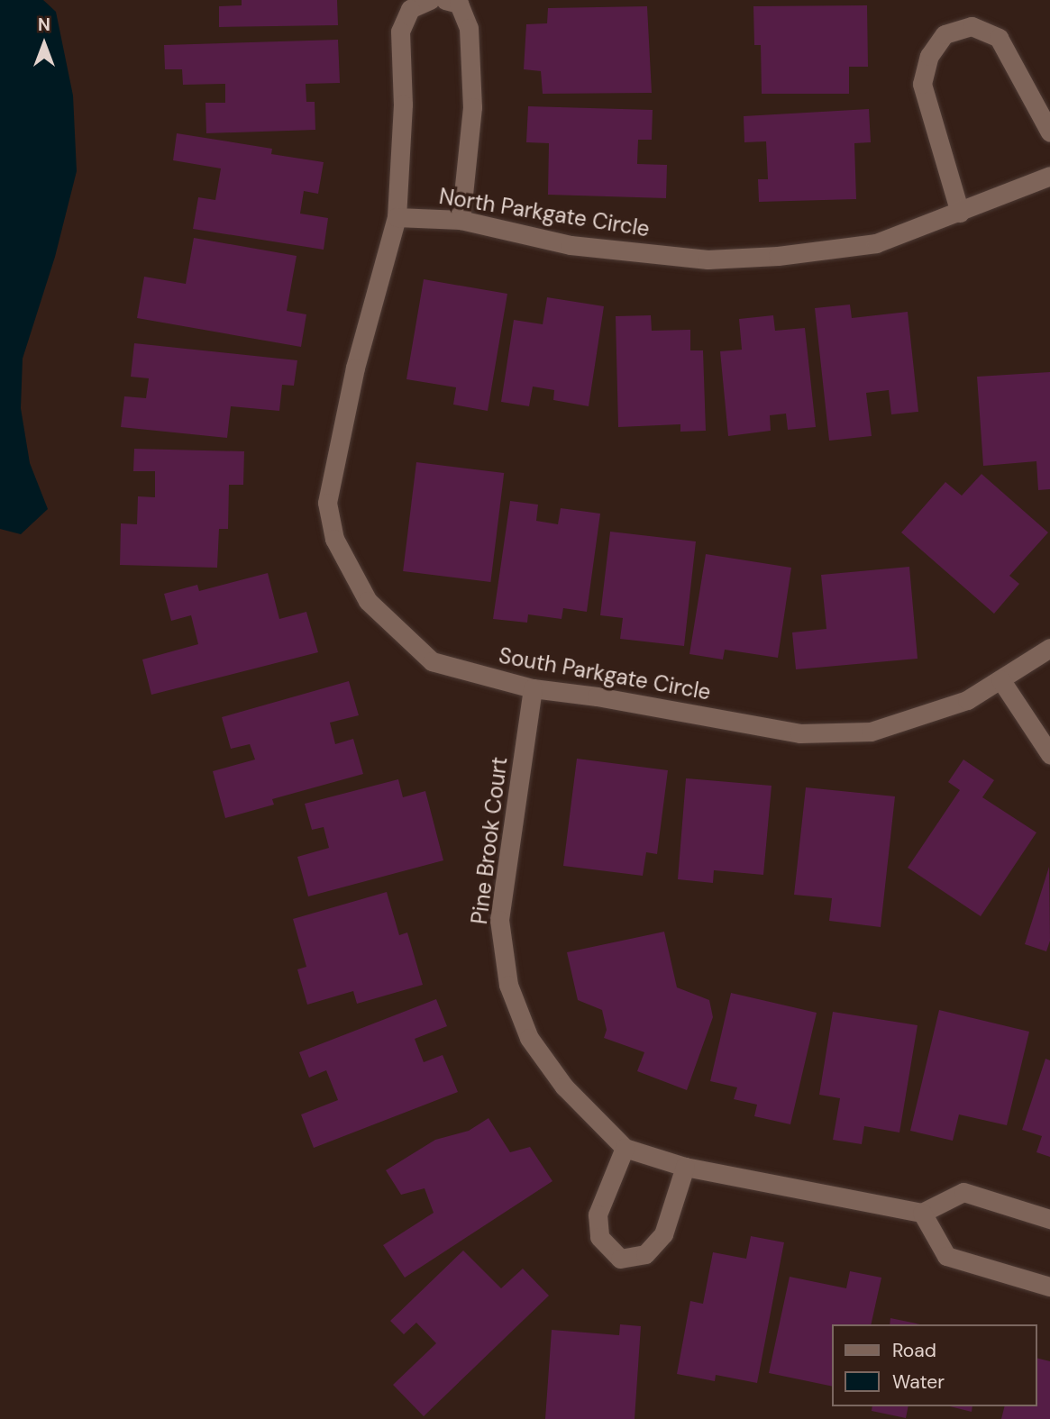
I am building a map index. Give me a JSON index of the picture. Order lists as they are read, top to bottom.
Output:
{
  "streets": {
    "street": ["North Parkgate Circle", "South Parkgate Circle", "Pine Brook Court"]
  },
  "crossings": [
    ["North Parkgate Circle", "South Parkgate Circle"],
    ["South Parkgate Circle", "Pine Brook Court"]
  ],
  "legend": ["Road", "Water"],
  "north": "top"
}
